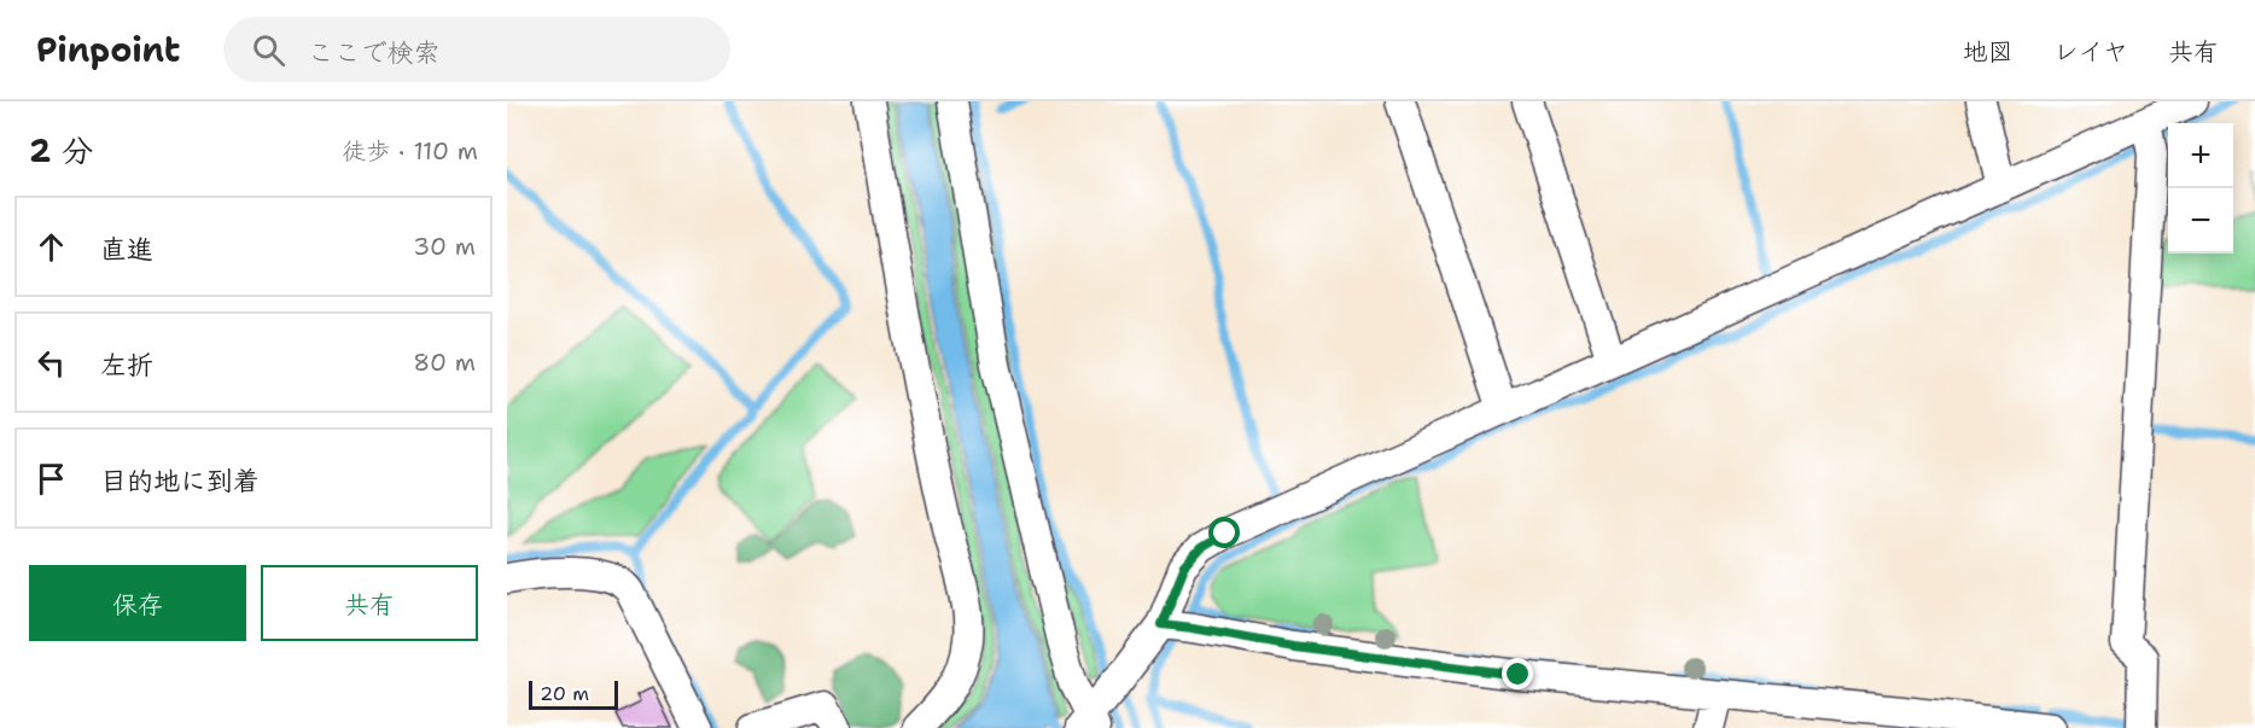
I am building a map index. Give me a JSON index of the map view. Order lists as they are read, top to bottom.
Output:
{
  "scale_bar": "20 m",
  "page": {
    "header": "Pinpoint",
    "search": "ここで検索",
    "nav": ["地図", "レイヤ", "共有"],
    "heading": ["2 分", "徒歩 · 110 m"],
    "map_buttons": ["+", "−"],
    "list": [
      ["直進", "30 m"],
      ["左折", "80 m"],
      "目的地に到着"
    ],
    "buttons": ["保存", "共有"],
    "scale": "20 m"
  }
}
